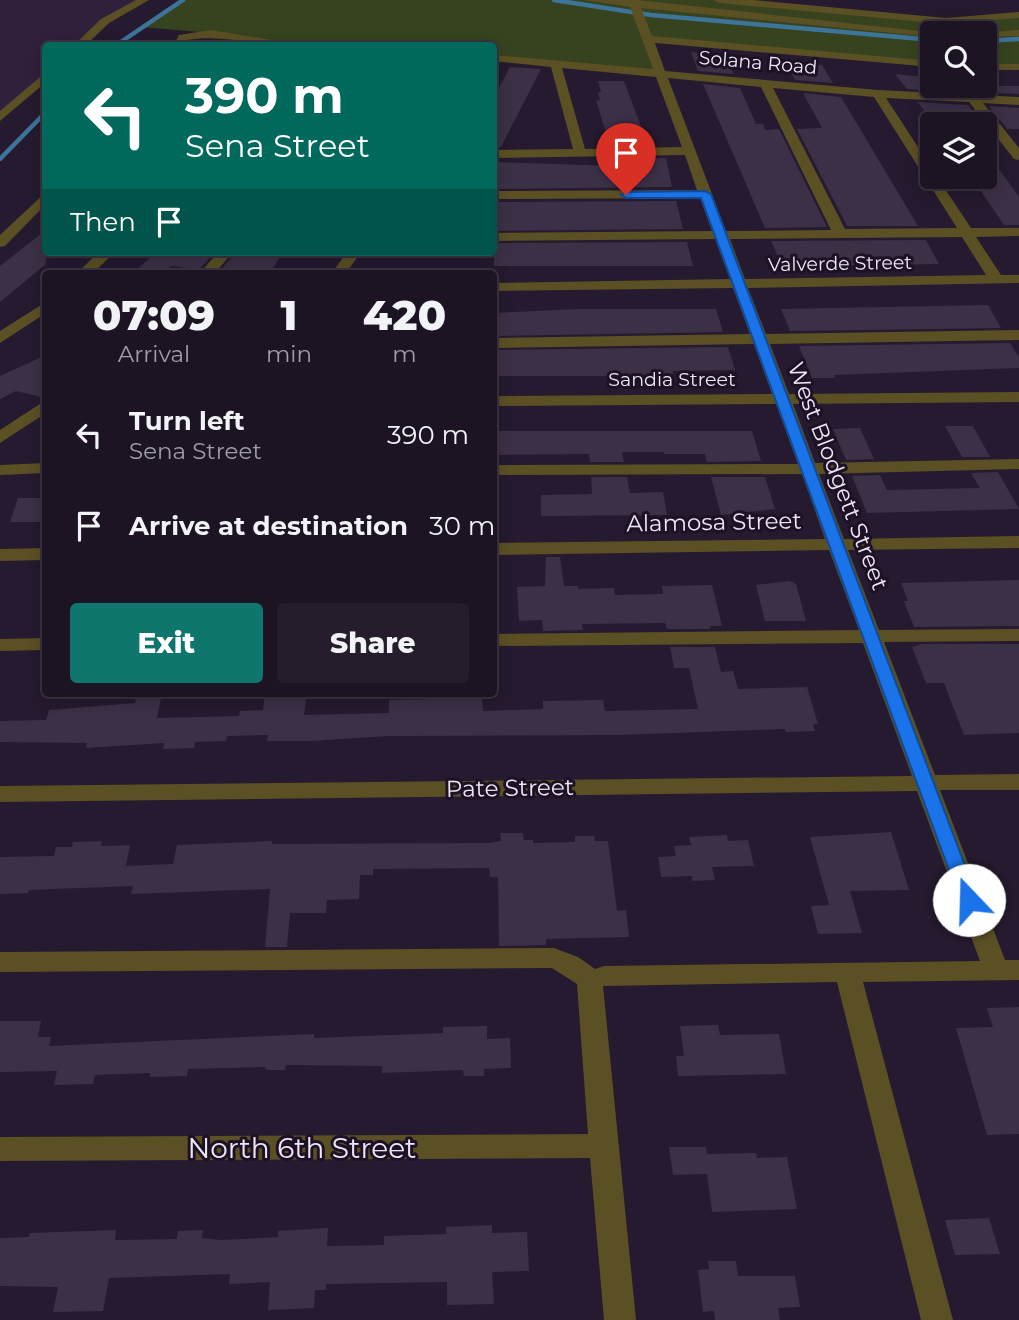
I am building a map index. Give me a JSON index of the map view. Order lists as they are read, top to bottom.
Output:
{
  "streets": {
    "street": [
      "Solana Road",
      "Valverde Street",
      "Sandia Street",
      "West Blodgett Street",
      "Alamosa Street",
      "Pate Street",
      "North 6th Street"
    ]
  },
  "crossings": [
    ["Solana Road", "West Blodgett Street"],
    ["Valverde Street", "West Blodgett Street"],
    ["Sandia Street", "West Blodgett Street"],
    ["West Blodgett Street", "Alamosa Street"],
    ["West Blodgett Street", "Pate Street"]
  ],
  "page": {
    "turn": ["390 m", "Sena Street"],
    "then": "Then",
    "eta": [
      "07:09",
      "Arrival",
      "1",
      "min",
      "420",
      "m"
    ],
    "list": [
      {
        "name": "Turn left",
        "note": "Sena Street",
        "value": "390 m"
      },
      {
        "name": "Arrive at destination",
        "value": "30 m"
      }
    ],
    "buttons": ["Exit", "Share"]
  }
}
